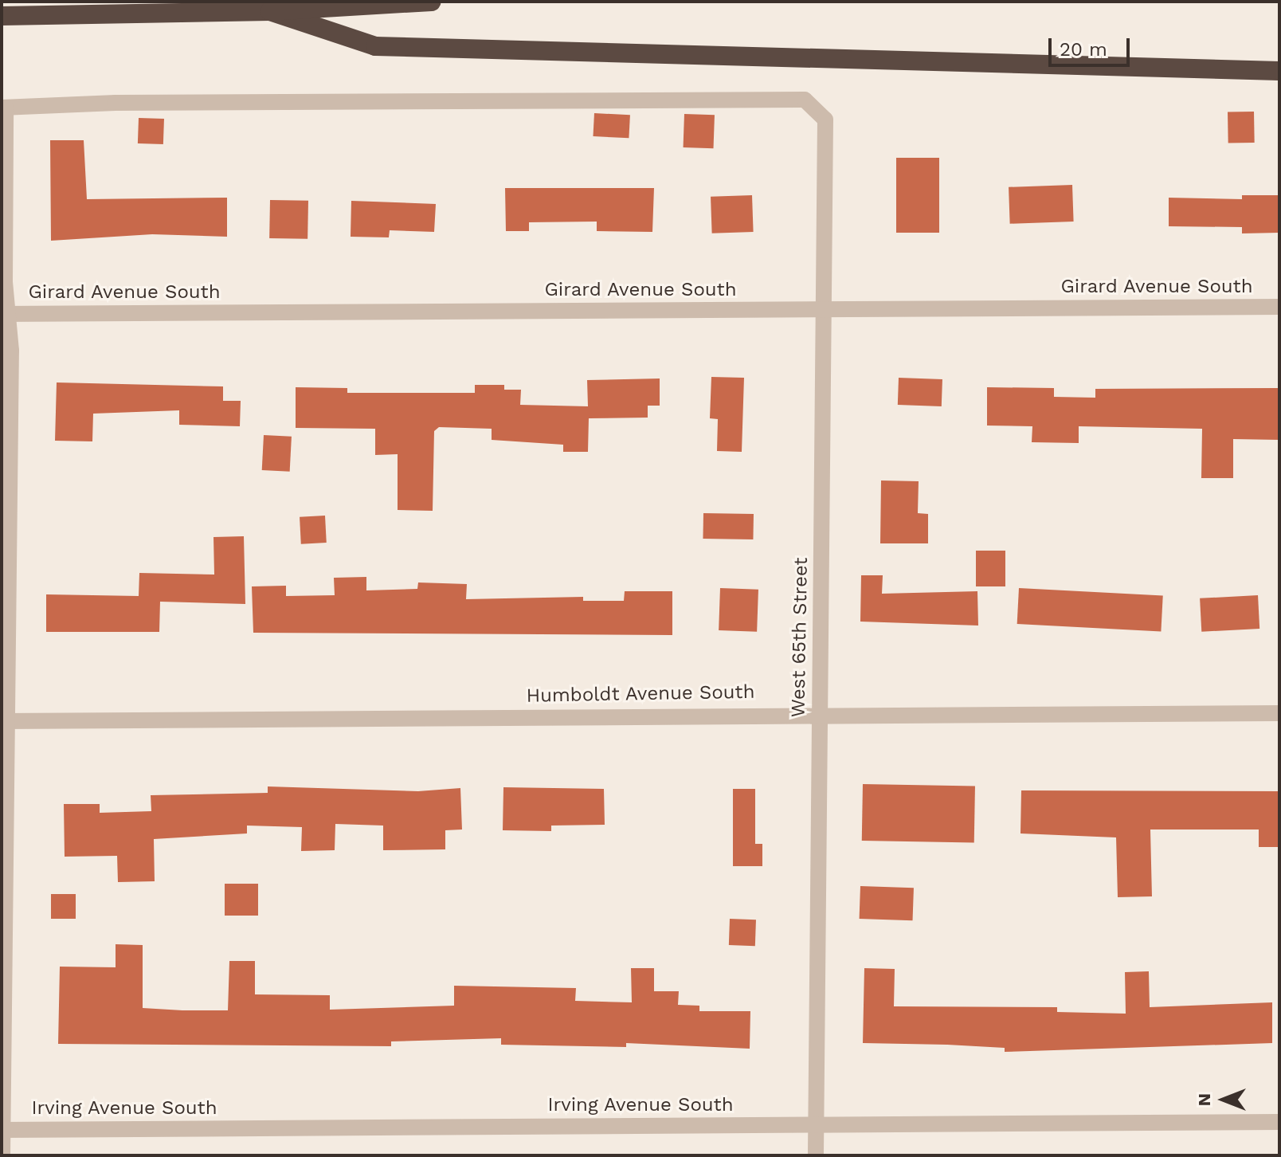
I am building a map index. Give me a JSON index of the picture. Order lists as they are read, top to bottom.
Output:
{
  "streets": {
    "street": [
      "Girard Avenue South",
      "West 65th Street",
      "Humboldt Avenue South",
      "Irving Avenue South"
    ]
  },
  "crossings": [
    ["Girard Avenue South", "West 65th Street"],
    ["West 65th Street", "Humboldt Avenue South"],
    ["West 65th Street", "Irving Avenue South"]
  ],
  "scale_bar": "20 m",
  "north": "left"
}
